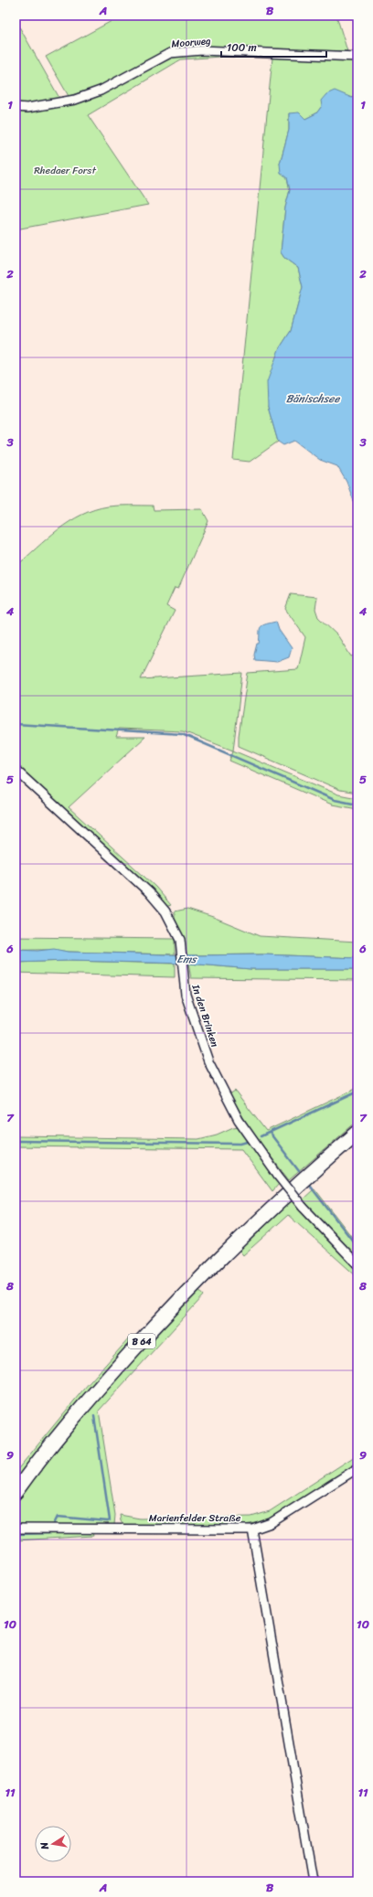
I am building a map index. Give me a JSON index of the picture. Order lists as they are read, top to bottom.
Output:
{
  "streets": {
    "main road": ["B 64"],
    "street": ["Moorweg", "In den Brinken", "Marienfelder Straße"]
  },
  "water": ["Bänischsee", "Ems"],
  "parks": ["Rhedaer Forst"],
  "scale_bar": "100 m",
  "north": "left",
  "grid": {
    "columns": ["A", "B"],
    "rows": [
      "1",
      "2",
      "3",
      "4",
      "5",
      "6",
      "7",
      "8",
      "9",
      "10",
      "11"
    ]
  }
}
